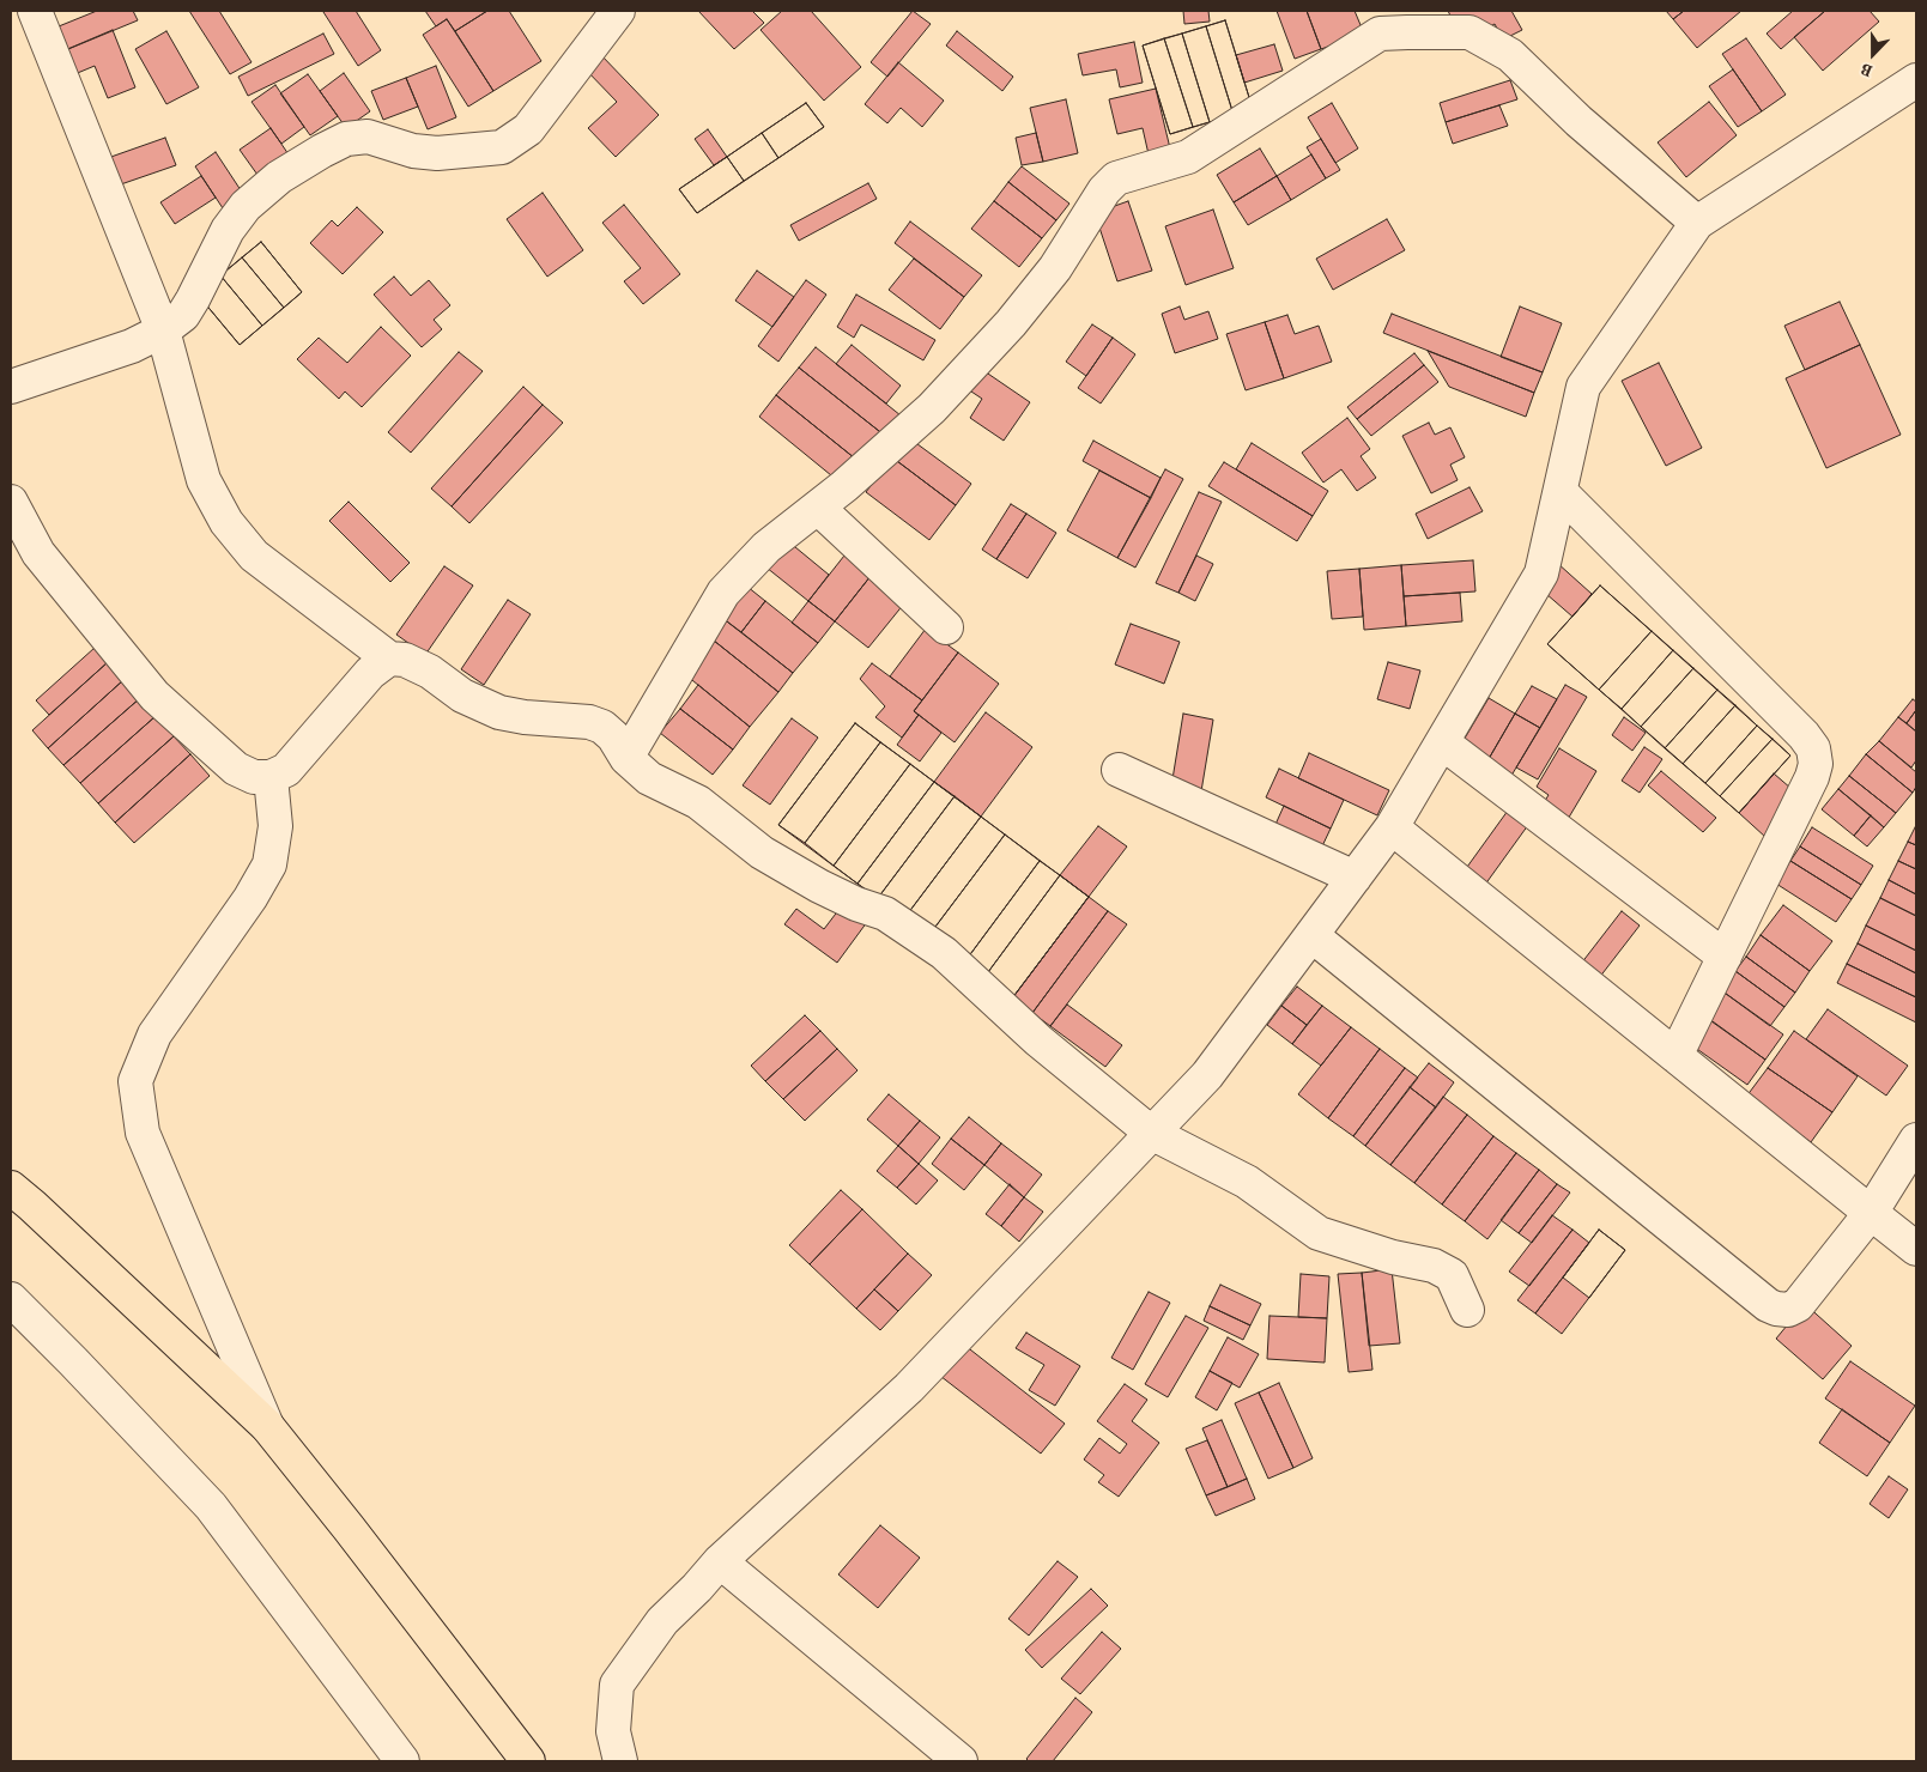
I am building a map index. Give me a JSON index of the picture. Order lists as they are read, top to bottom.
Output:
{
  "north": "bottom"
}
